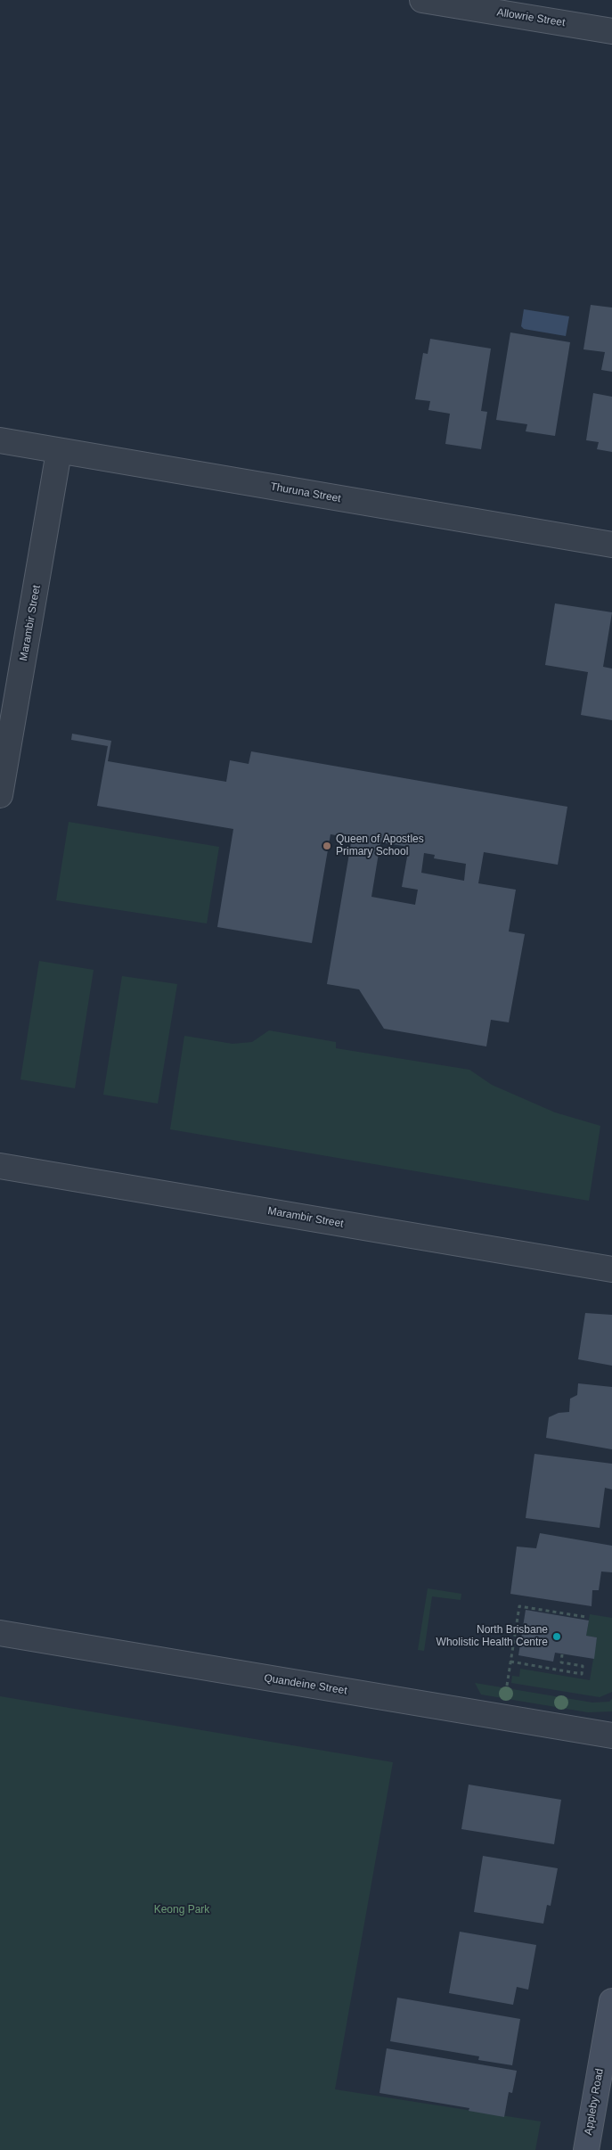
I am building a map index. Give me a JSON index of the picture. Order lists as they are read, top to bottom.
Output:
{
  "streets": {
    "main road": ["Appleby Road"],
    "street": [
      "Allowrie Street",
      "Thuruna Street",
      "Marambir Street",
      "Quandeine Street"
    ]
  },
  "crossings": [
    ["Thuruna Street", "Marambir Street"]
  ],
  "parks": ["Keong Park"],
  "places": ["Queen of Apostles Primary School", "North Brisbane Wholistic Health Centre"]
}
